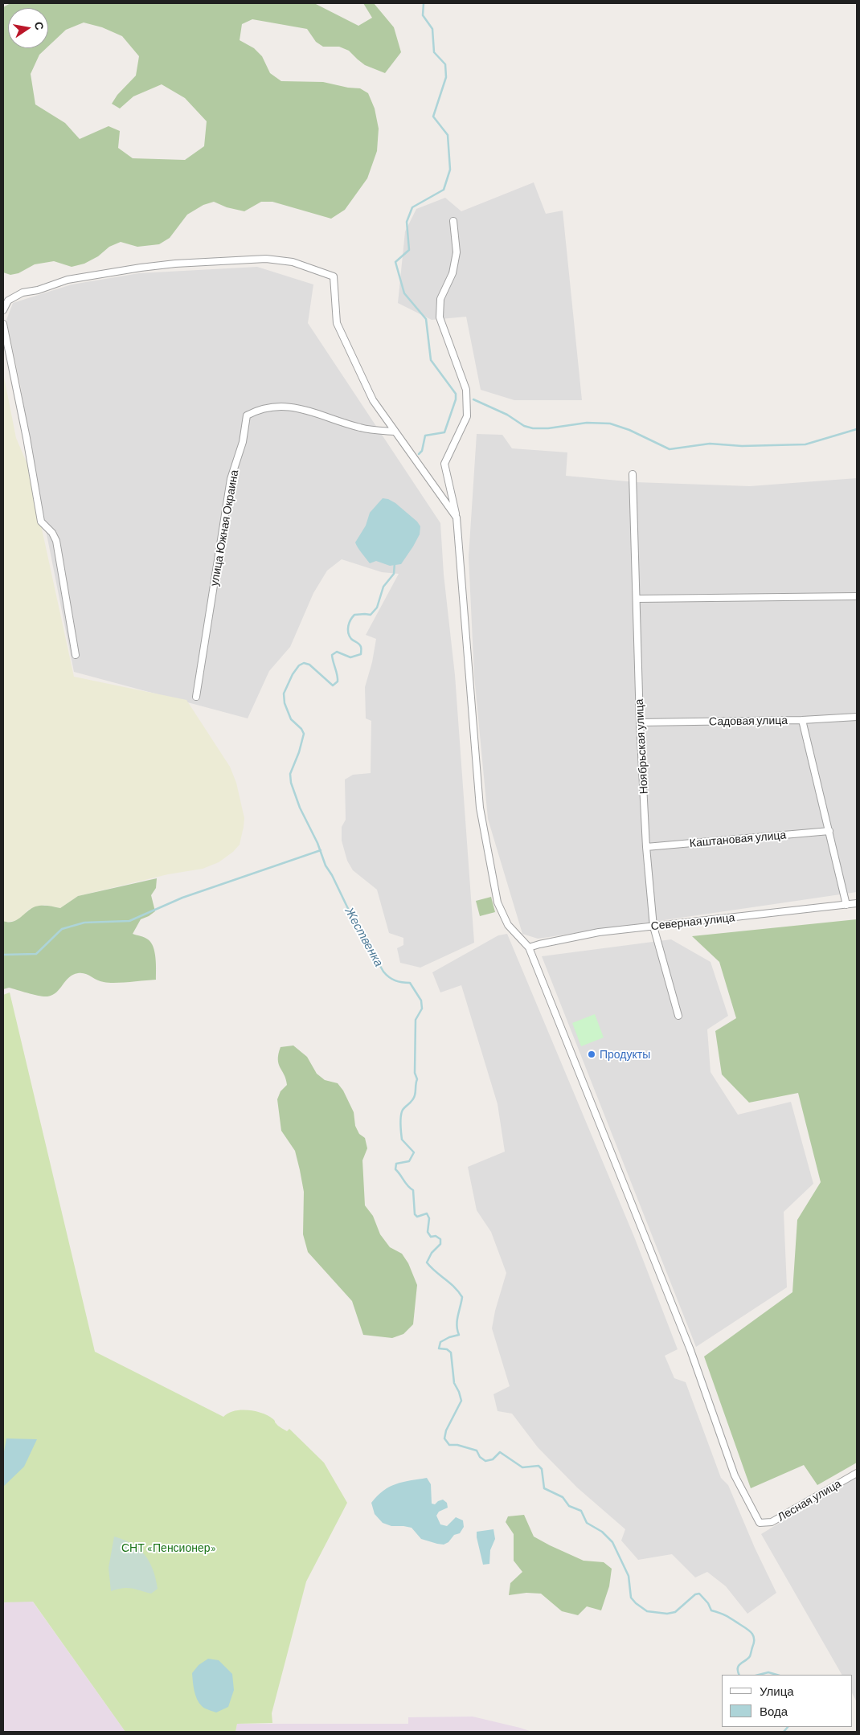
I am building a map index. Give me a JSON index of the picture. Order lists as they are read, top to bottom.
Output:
{
  "streets": {
    "street": [
      "улица Южная Окраина",
      "Садовая улица",
      "Ноябрьская улица",
      "Каштановая улица",
      "Северная улица",
      "Лесная улица"
    ]
  },
  "crossings": [
    ["Садовая улица", "Ноябрьская улица"],
    ["Ноябрьская улица", "Каштановая улица"],
    ["Ноябрьская улица", "Северная улица"],
    ["Северная улица", "Лесная улица"]
  ],
  "water": ["Жественка"],
  "parks": ["СНТ «Пенсионер»"],
  "places": ["Продукты"],
  "legend": ["Улица", "Вода"],
  "north": "right"
}
